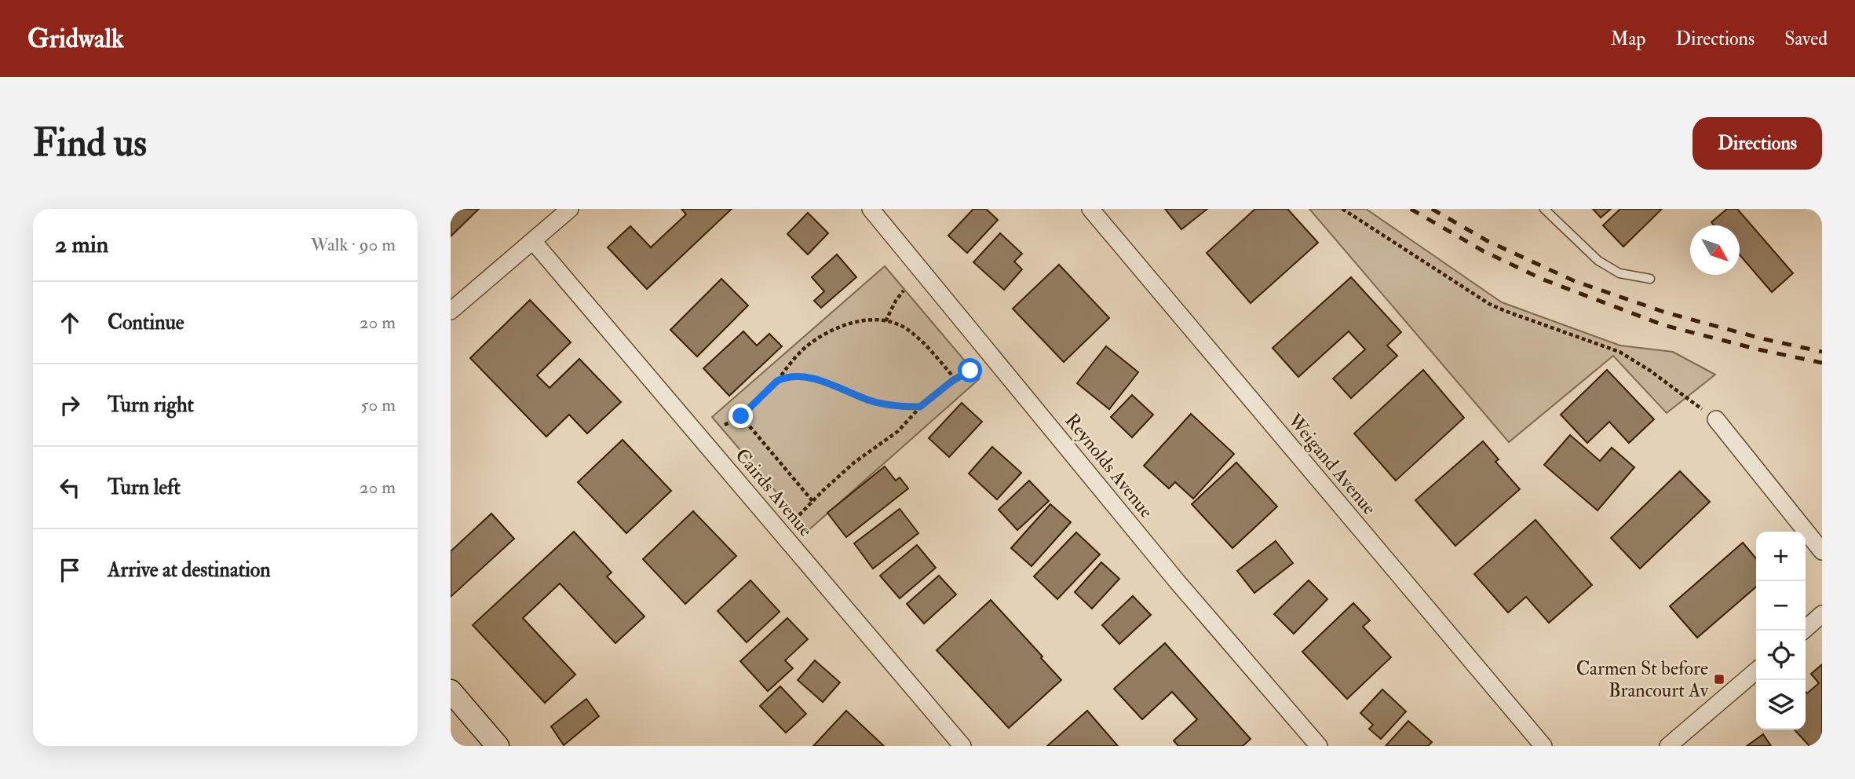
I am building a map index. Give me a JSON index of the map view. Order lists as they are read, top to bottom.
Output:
{
  "streets": {
    "street": ["Weigand Avenue", "Reynolds Avenue", "Cairds Avenue"]
  },
  "places": {
    "transit": ["Carmen St before Brancourt Av"]
  },
  "north": "bottom right",
  "page": {
    "header": "Gridwalk",
    "nav": ["Map", "Directions", "Saved"],
    "buttons": "Directions",
    "title": "Find us",
    "heading": ["2 min", "Walk · 90 m"],
    "list": [
      ["Continue", "20 m"],
      ["Turn right", "50 m"],
      ["Turn left", "20 m"],
      "Arrive at destination"
    ],
    "map_buttons": ["+", "−"]
  }
}
